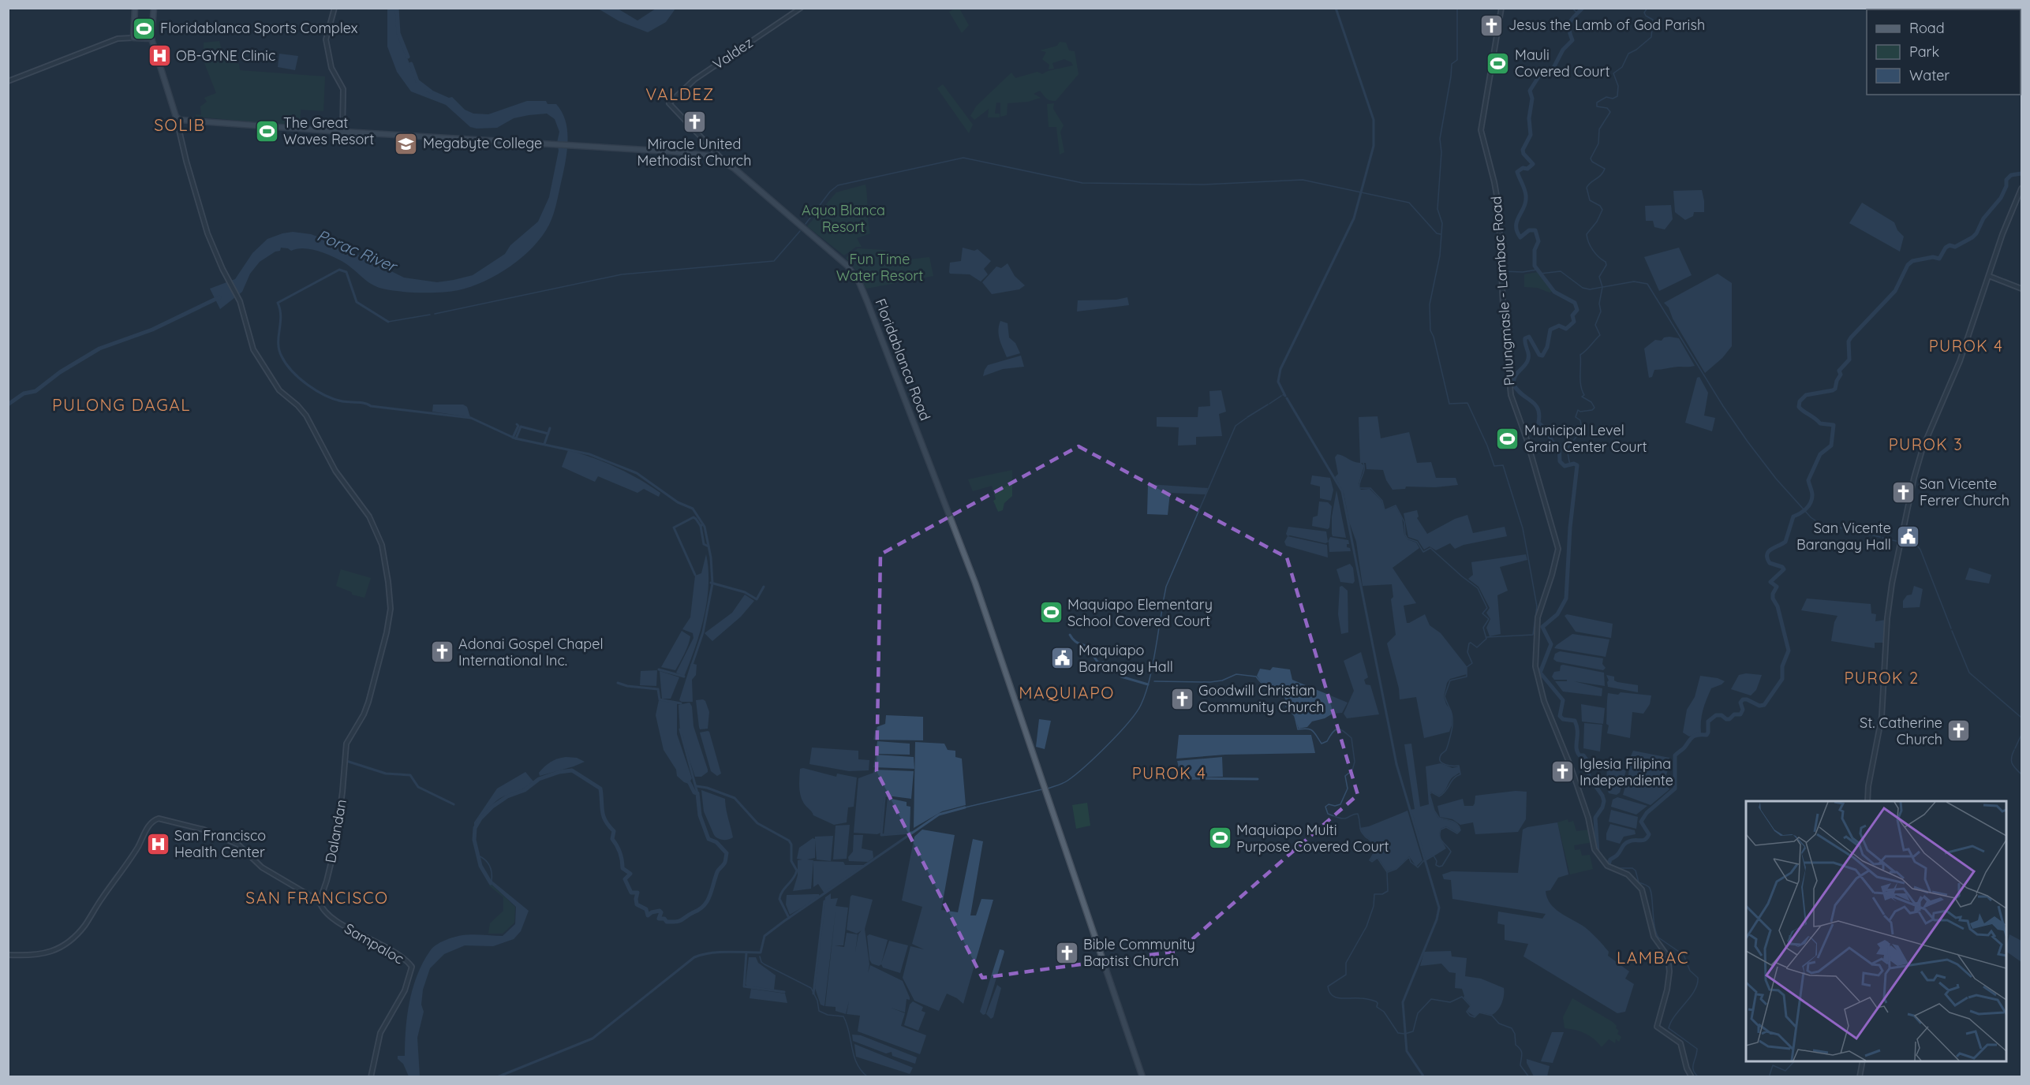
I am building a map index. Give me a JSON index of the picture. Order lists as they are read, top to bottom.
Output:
{
  "streets": {
    "main road": ["Floridablanca Road"],
    "street": [
      "Valdez",
      "Pulungmasle - Lambac Road",
      "Dalandan",
      "Sampaloc"
    ]
  },
  "crossings": [
    ["Floridablanca Road", "Dalandan"],
    ["Dalandan", "Sampaloc"]
  ],
  "districts": [
    "VALDEZ",
    "SOLIB",
    "PUROK 4",
    "PULONG DAGAL",
    "PUROK 3",
    "PUROK 2",
    "MAQUIAPO",
    "PUROK 4",
    "SAN FRANCISCO",
    "LAMBAC"
  ],
  "water": ["Porac River"],
  "parks": ["Aqua Blanca Resort", "Fun Time Water Resort"],
  "places": {
    "church": [
      "Jesus the Lamb of God Parish",
      "Miracle United Methodist Church",
      "San Vicente Ferrer Church",
      "Adonai Gospel Chapel International Inc.",
      "Goodwill Christian Community Church",
      "St. Catherine Church",
      "Iglesia Filipina Independiente",
      "Bible Community Baptist Church"
    ],
    "sports": [
      "Floridablanca Sports Complex",
      "Mauli Covered Court",
      "The Great Waves Resort",
      "Municipal Level Grain Center Court",
      "Maquiapo Elementary School Covered Court",
      "Maquiapo Multi Purpose Covered Court"
    ],
    "hospital": ["OB-GYNE Clinic", "San Francisco Health Center"],
    "school or university": ["Megabyte College"],
    "public building": ["San Vicente Barangay Hall", "Maquiapo Barangay Hall"]
  },
  "legend": ["Road", "Park", "Water"]
}
